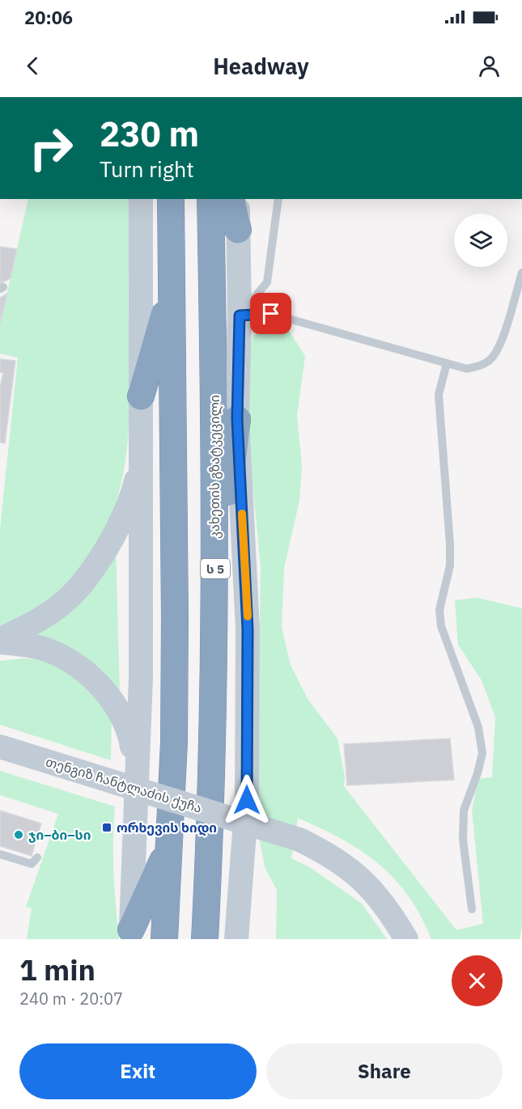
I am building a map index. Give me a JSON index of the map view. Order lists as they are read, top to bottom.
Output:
{
  "streets": {
    "highway": ["კახეთის გზატკეცილი", "ს 5"],
    "street": ["თენგიზ ჩანტლაძის ქუჩა"]
  },
  "places": {
    "transit": ["ორხევის ხიდი"],
    "other": ["ჯი–ბი–სი"]
  },
  "page": {
    "status": "20:06",
    "header": "Headway",
    "turn": ["230 m", "Turn right"],
    "heading": ["1 min", "240 m · 20:07"],
    "buttons": ["Exit", "Share"]
  }
}
